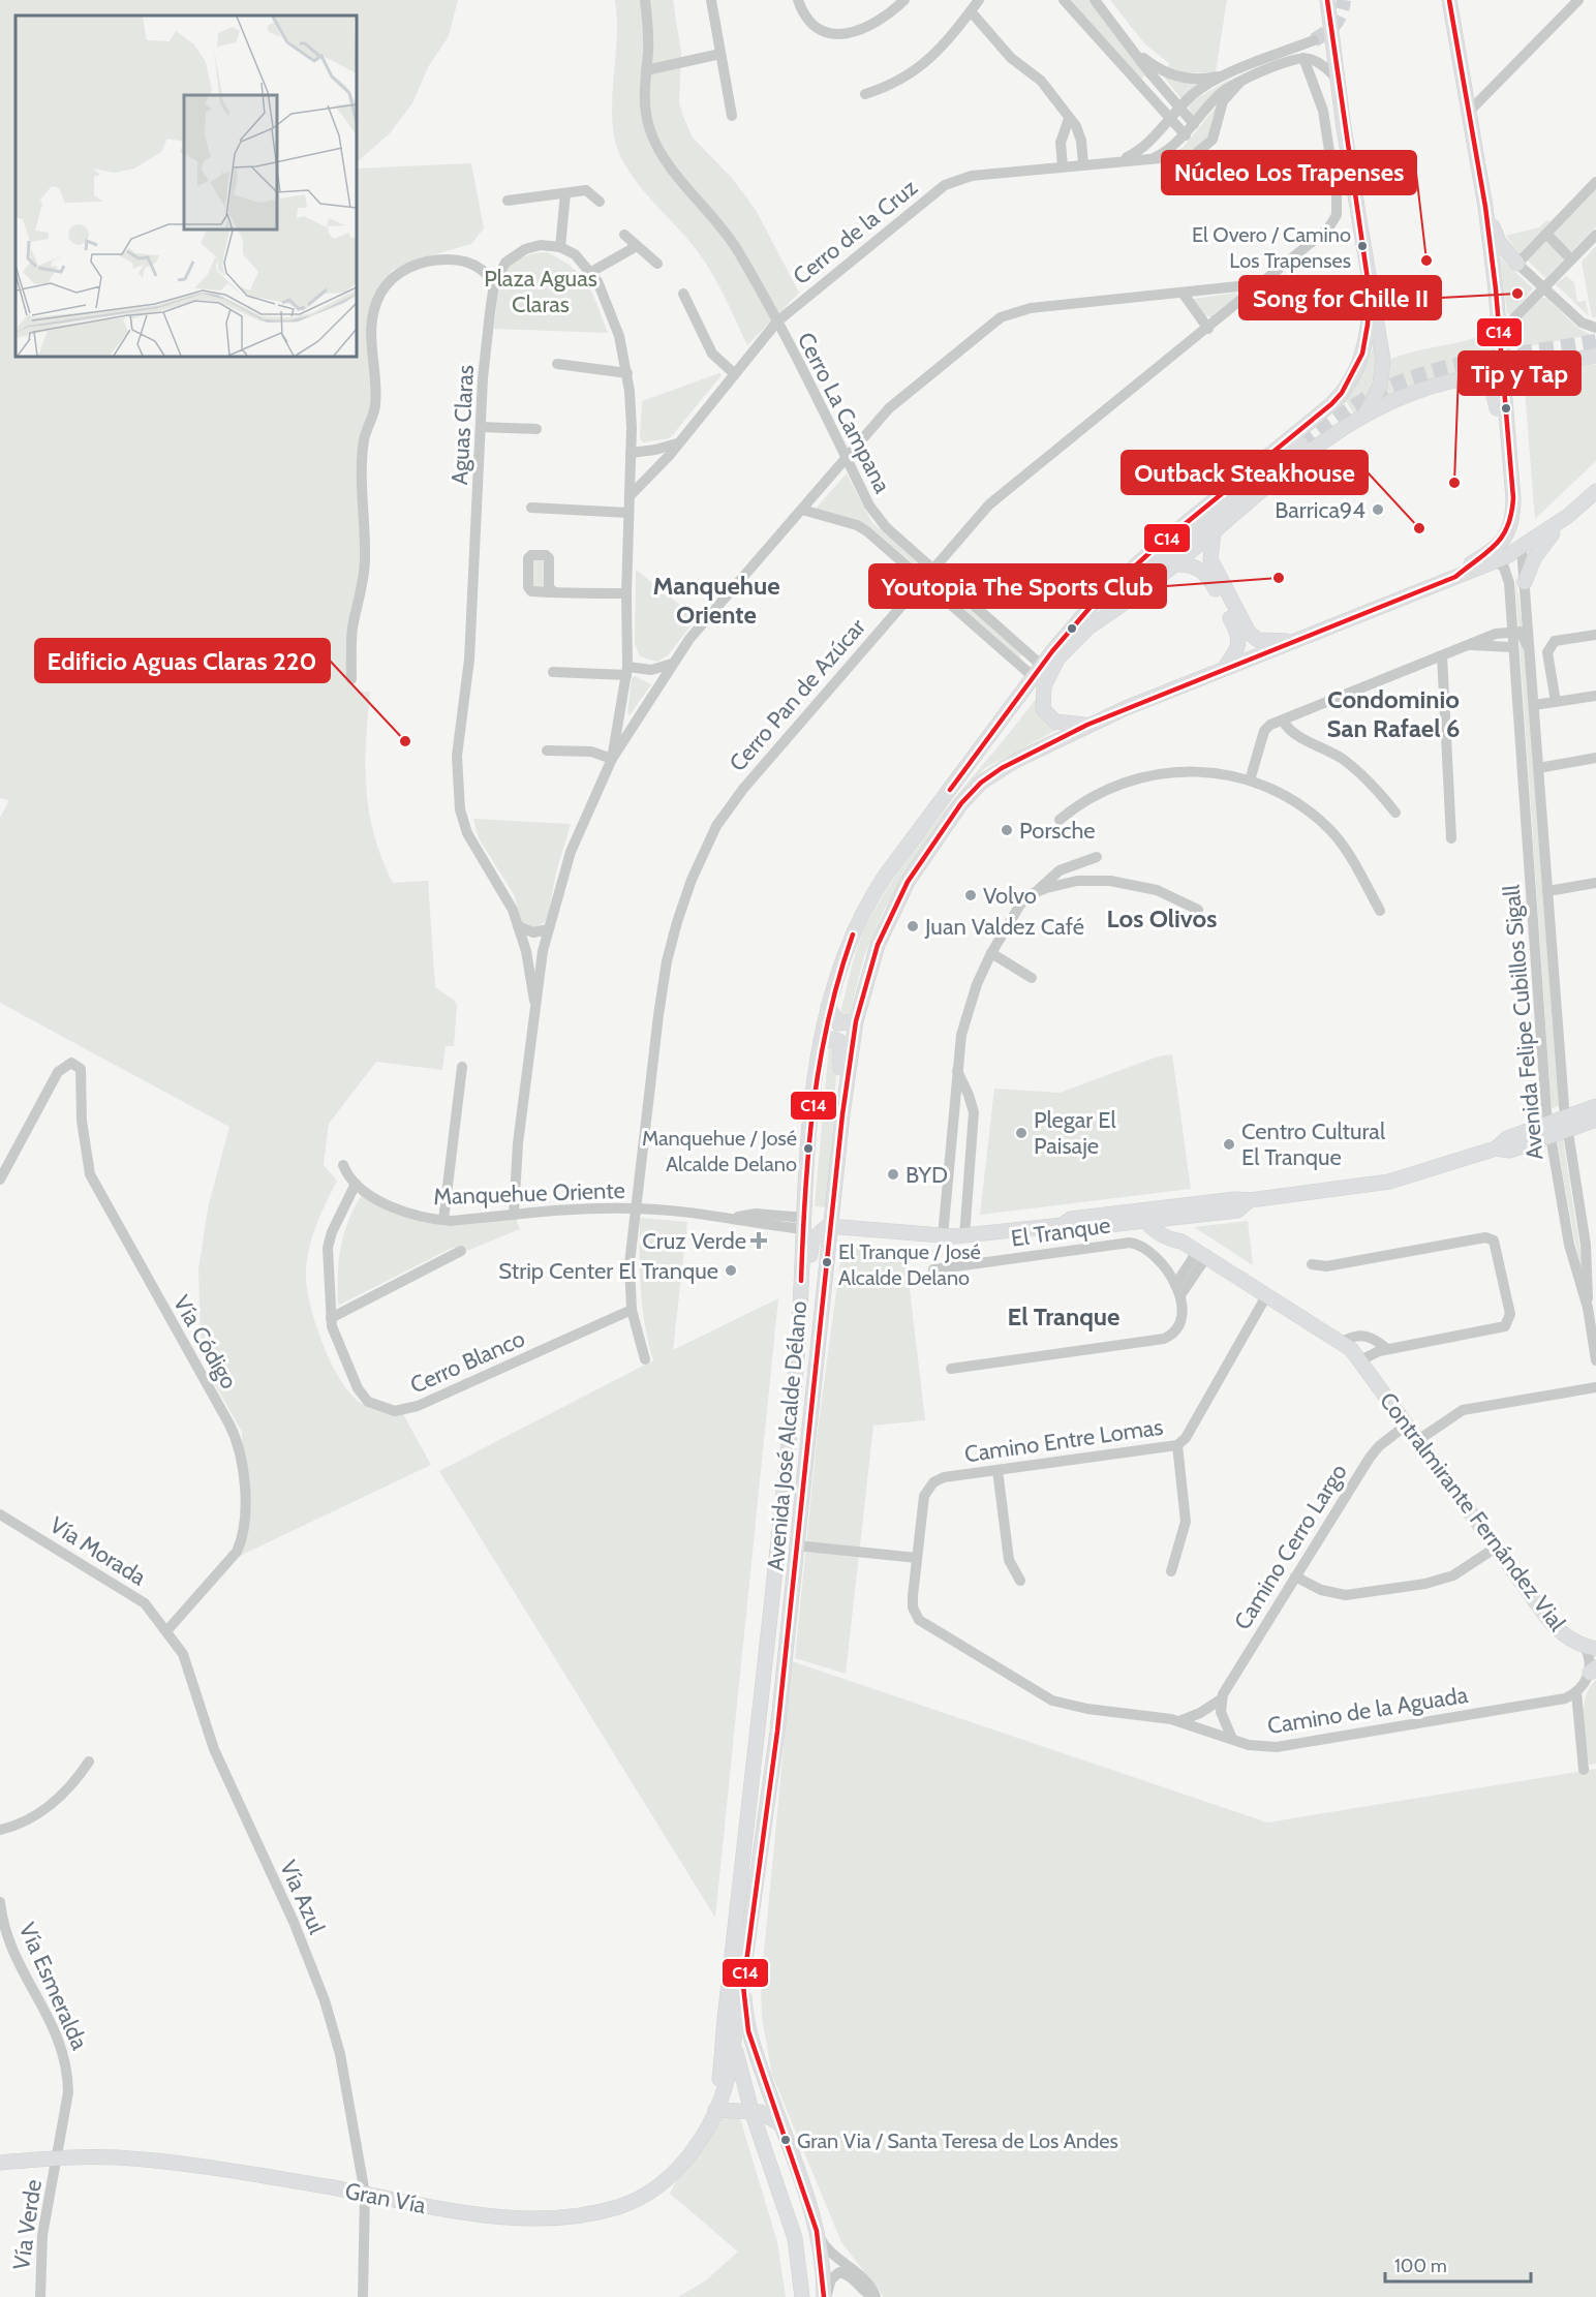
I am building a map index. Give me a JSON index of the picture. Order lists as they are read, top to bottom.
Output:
{
  "streets": {
    "main road": ["Avenida José Alcalde Délano", "Contralmirante Fernández Vial", "Gran Vía"],
    "street": [
      "Cerro de la Cruz",
      "Cerro La Campana",
      "Aguas Claras",
      "Cerro Pan de Azúcar",
      "Avenida Felipe Cubillos Sigall",
      "Manquehue Oriente",
      "El Tranque",
      "Vía Código",
      "Cerro Blanco",
      "Camino Entre Lomas",
      "Camino Cerro Largo",
      "Vía Morada",
      "Camino de la Aguada",
      "Vía Azul",
      "Vía Esmeralda",
      "Vía Verde"
    ]
  },
  "crossings": [
    ["Cerro de la Cruz", "Cerro La Campana"],
    ["Cerro La Campana", "Cerro Pan de Azúcar"],
    ["Cerro La Campana", "Avenida José Alcalde Délano"],
    ["Cerro Pan de Azúcar", "Manquehue Oriente"],
    ["Cerro Pan de Azúcar", "Cerro Blanco"],
    ["Avenida Felipe Cubillos Sigall", "Avenida José Alcalde Délano"],
    ["Manquehue Oriente", "Cerro Blanco"],
    ["Manquehue Oriente", "Avenida José Alcalde Délano"],
    ["Vía Código", "Vía Morada"],
    ["Vía Código", "Vía Azul"],
    ["Avenida José Alcalde Délano", "Gran Vía"],
    ["Camino Entre Lomas", "Contralmirante Fernández Vial"],
    ["Camino Entre Lomas", "Camino de la Aguada"],
    ["Contralmirante Fernández Vial", "Camino Cerro Largo"],
    ["Camino Cerro Largo", "Camino de la Aguada"],
    ["Vía Morada", "Vía Azul"],
    ["Vía Azul", "Gran Vía"],
    ["Vía Esmeralda", "Gran Vía"],
    ["Vía Esmeralda", "Vía Verde"],
    ["Gran Vía", "Vía Verde"]
  ],
  "districts": [
    "Manquehue Oriente",
    "Condominio San Rafael 6",
    "Los Olivos",
    "El Tranque"
  ],
  "parks": ["Plaza Aguas Claras"],
  "places": {
    "other": [
      "El Overo / Camino Los Trapenses",
      "Núcleo Los Trapenses",
      "Song for Chille II",
      "Tip y Tap",
      "Barrica94",
      "Outback Steakhouse",
      "Youtopia The Sports Club",
      "Edificio Aguas Claras 220",
      "Porsche",
      "Volvo",
      "Juan Valdez Café",
      "Plegar El Paisaje",
      "Centro Cultural El Tranque",
      "Manquehue / José Alcalde Delano",
      "BYD",
      "El Tranque / José Alcalde Delano",
      "Strip Center El Tranque",
      "Gran Via / Santa Teresa de Los Andes"
    ],
    "health": ["Cruz Verde"]
  },
  "lines": ["transit line C14"],
  "scale_bar": "100 m"
}
